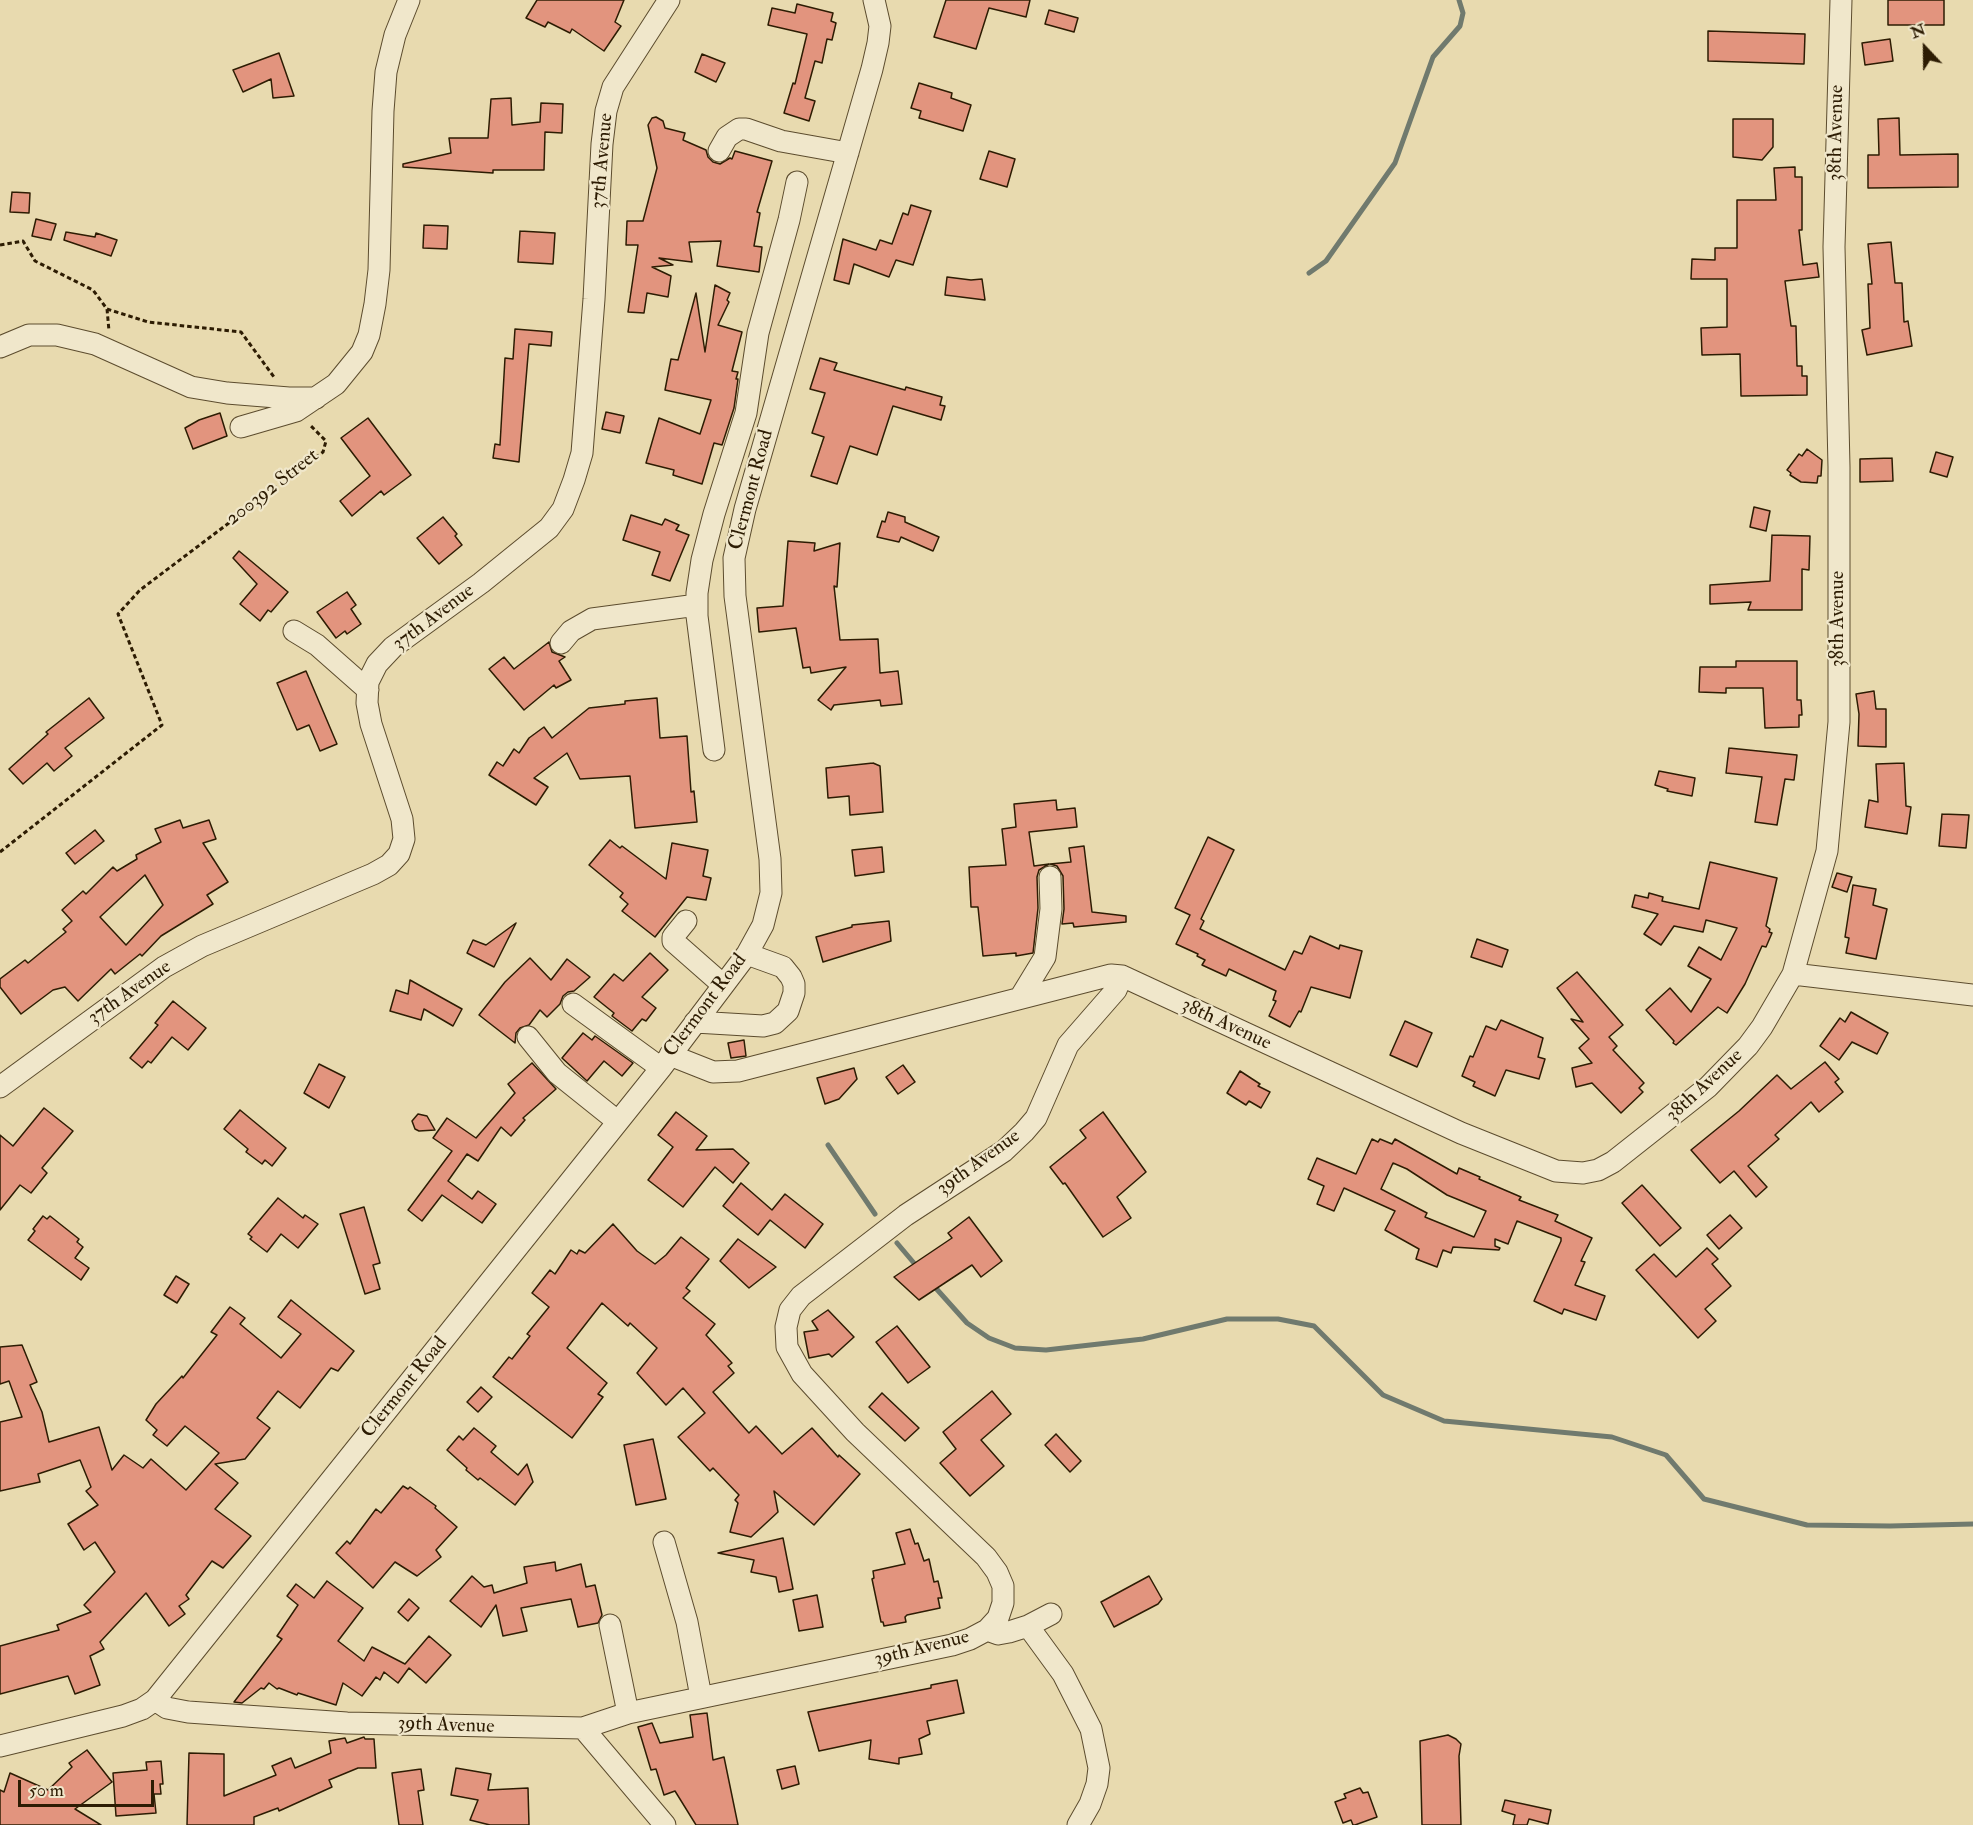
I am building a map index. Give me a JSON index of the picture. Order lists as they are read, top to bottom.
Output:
{
  "streets": {
    "street": [
      "38th Avenue",
      "37th Avenue",
      "Clermont Road",
      "39th Avenue"
    ],
    "path": ["200392 Street"]
  },
  "crossings": [
    ["38th Avenue", "39th Avenue"],
    ["Clermont Road", "39th Avenue"]
  ],
  "scale_bar": "50 m",
  "north": "top"
}
